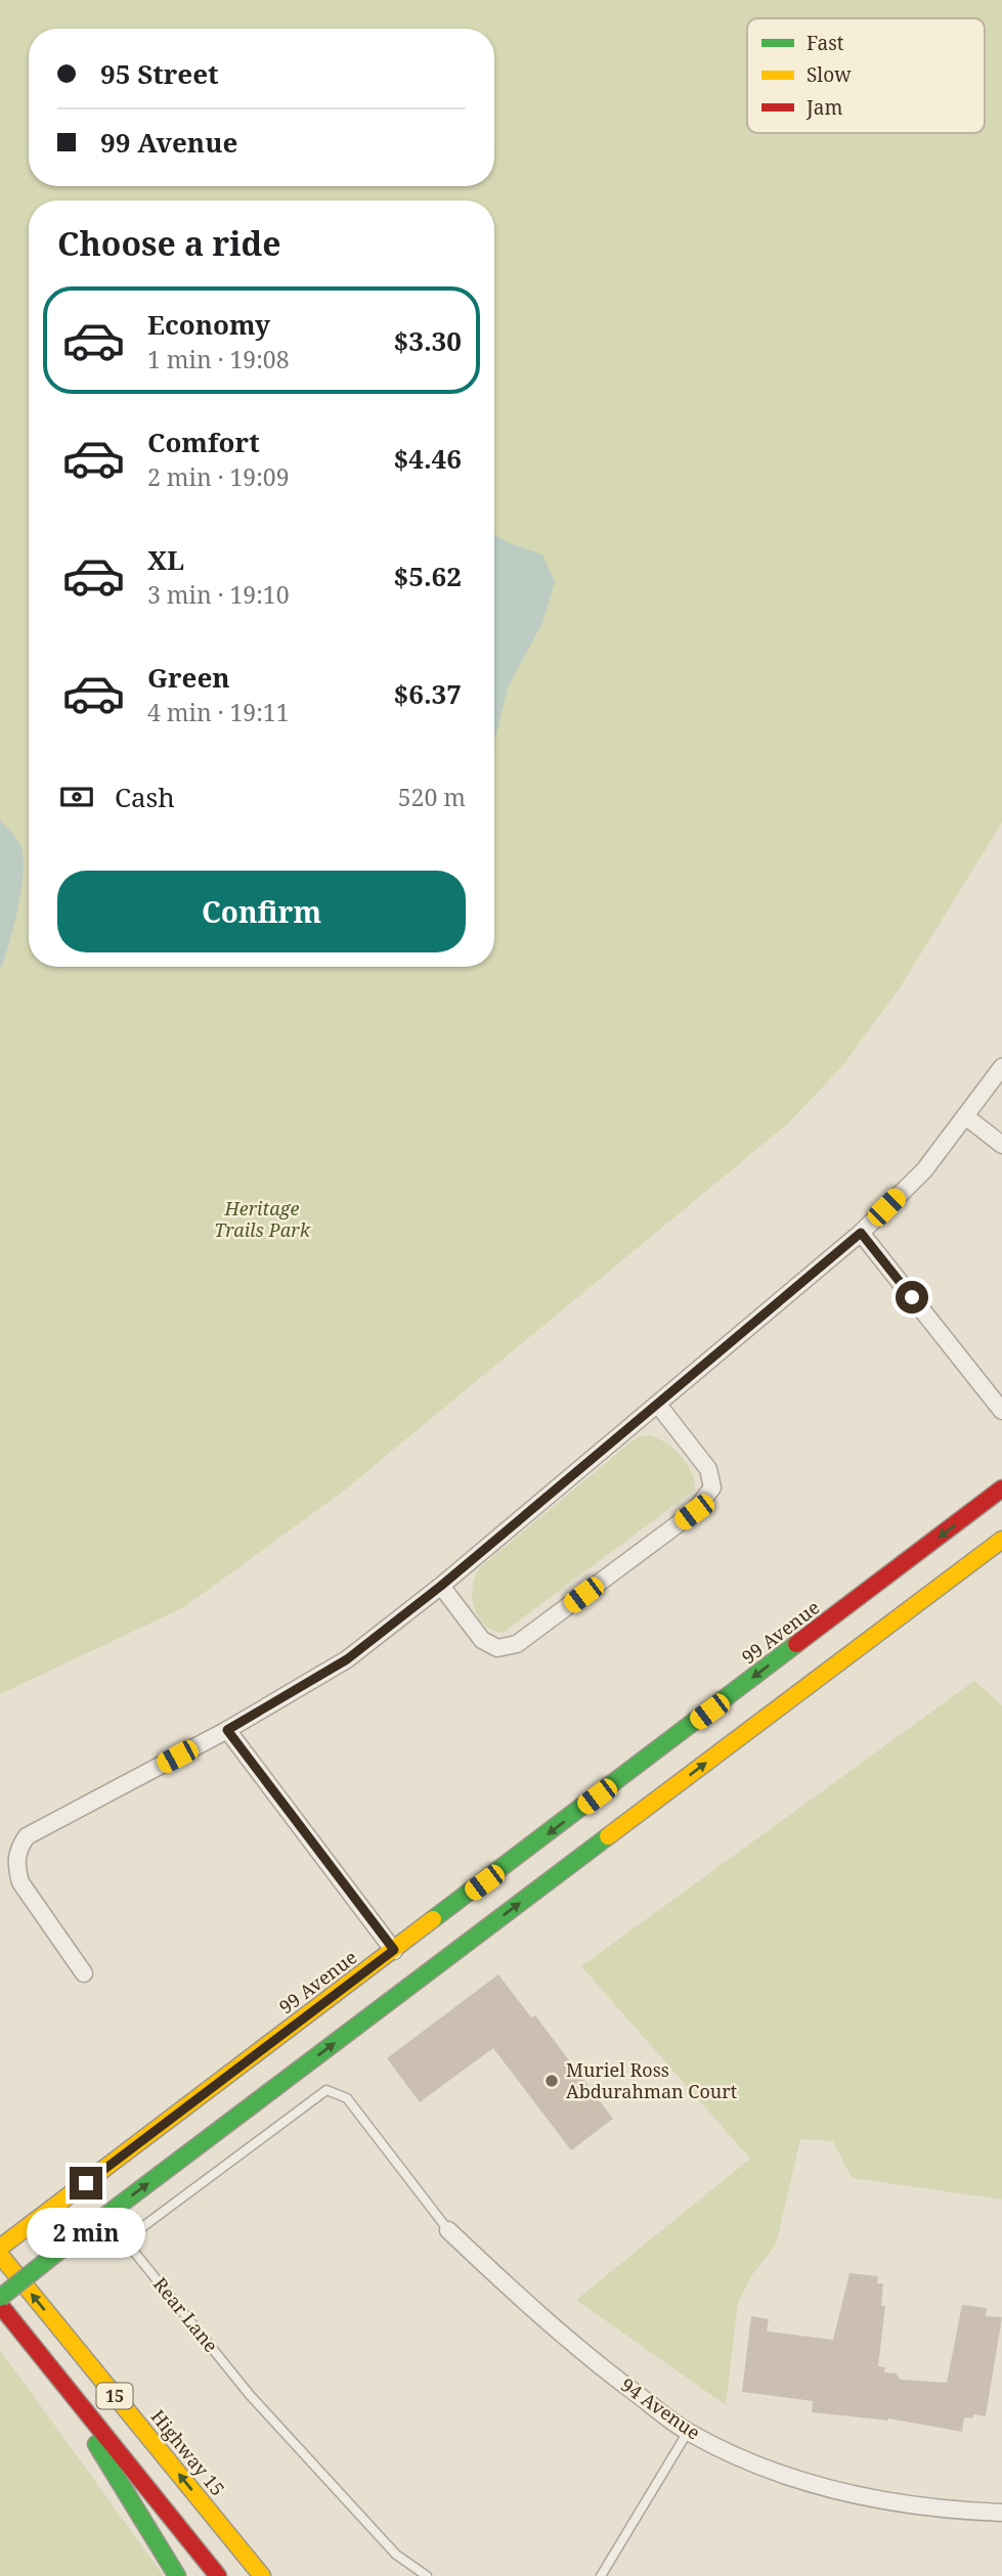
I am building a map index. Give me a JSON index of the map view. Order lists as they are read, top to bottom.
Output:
{
  "streets": {
    "main road": ["99 Avenue", "15", "Highway 15"],
    "street": ["94 Avenue"],
    "lane": ["Rear Lane"]
  },
  "crossings": [
    ["Rear Lane", "94 Avenue"]
  ],
  "parks": ["Heritage Trails Park"],
  "places": ["Muriel Ross Abdurahman Court"],
  "legend": ["Fast", "Slow", "Jam"],
  "page": {
    "banner": ["95 Street", "99 Avenue"],
    "heading": "Choose a ride",
    "list": [
      {
        "name": "Economy",
        "note": "1 min · 19:08",
        "value": "$3.30"
      },
      {
        "name": "Comfort",
        "note": "2 min · 19:09",
        "value": "$4.46"
      },
      {
        "name": "XL",
        "note": "3 min · 19:10",
        "value": "$5.62"
      },
      {
        "name": "Green",
        "note": "4 min · 19:11",
        "value": "$6.37"
      }
    ],
    "pay": ["Cash", "520 m"],
    "buttons": "Confirm",
    "bubble": "2 min"
  }
}
